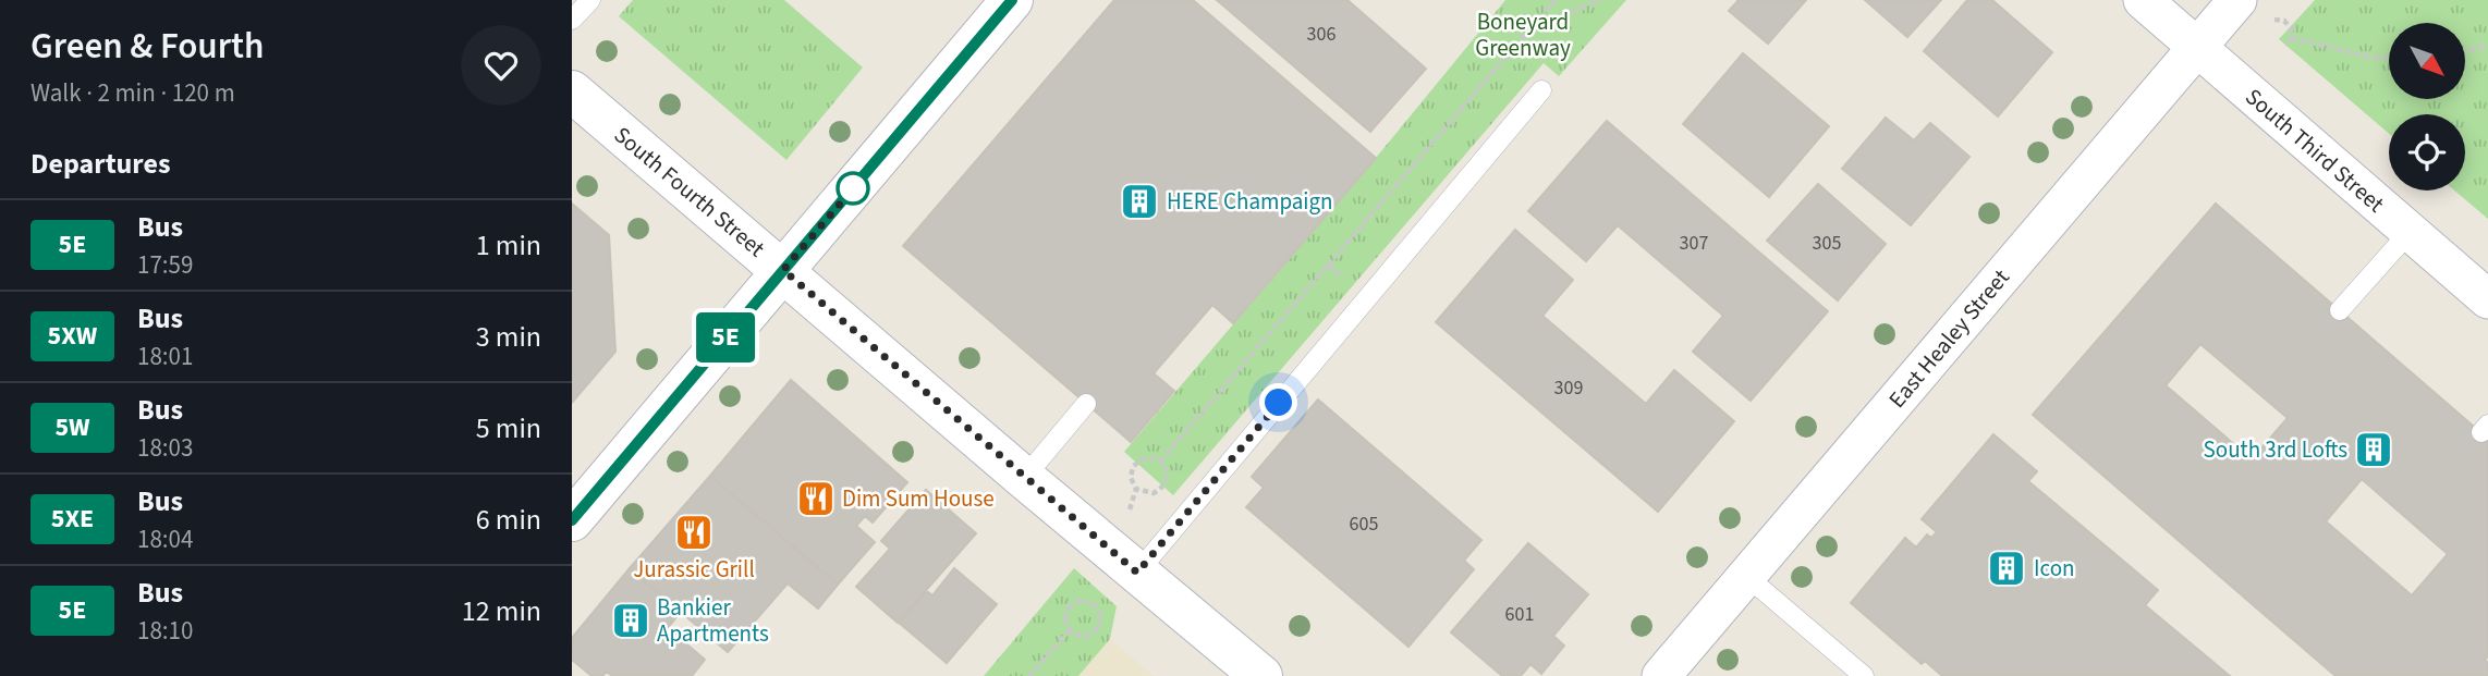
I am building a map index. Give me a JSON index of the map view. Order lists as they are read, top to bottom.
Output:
{
  "streets": {
    "street": ["South Third Street", "South Fourth Street", "East Healey Street"]
  },
  "crossings": [
    ["South Third Street", "East Healey Street"]
  ],
  "parks": ["Boneyard Greenway"],
  "places": {
    "building": [
      "HERE Champaign",
      "South 3rd Lofts",
      "Icon",
      "Bankier Apartments"
    ],
    "restaurant": ["Dim Sum House", "Jurassic Grill"]
  },
  "lines": ["bus line 5E"],
  "house_numbers": [
    "306",
    "307",
    "305",
    "309",
    "605",
    "601"
  ],
  "north": "bottom right",
  "page": {
    "heading": [
      ["Green & Fourth", "Walk · 2 min · 120 m"],
      "Departures"
    ],
    "on_map": "5E",
    "list": [
      {
        "mark": "5E",
        "name": "Bus",
        "note": "17:59",
        "value": "1 min"
      },
      {
        "mark": "5XW",
        "name": "Bus",
        "note": "18:01",
        "value": "3 min"
      },
      {
        "mark": "5W",
        "name": "Bus",
        "note": "18:03",
        "value": "5 min"
      },
      {
        "mark": "5XE",
        "name": "Bus",
        "note": "18:04",
        "value": "6 min"
      },
      {
        "mark": "5E",
        "name": "Bus",
        "note": "18:10",
        "value": "12 min"
      }
    ]
  }
}
